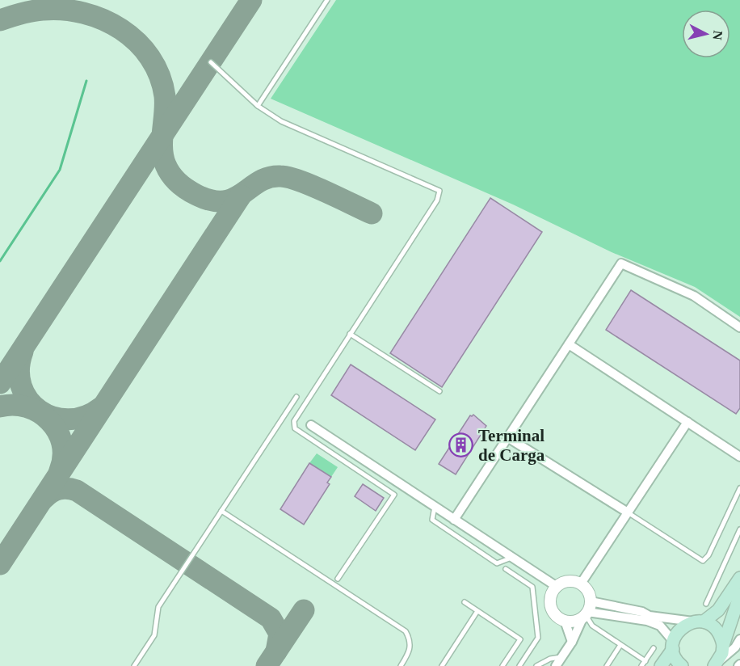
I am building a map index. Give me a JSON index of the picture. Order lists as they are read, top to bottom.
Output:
{
  "places": {
    "building": ["Terminal de Carga"]
  },
  "north": "right"
}
